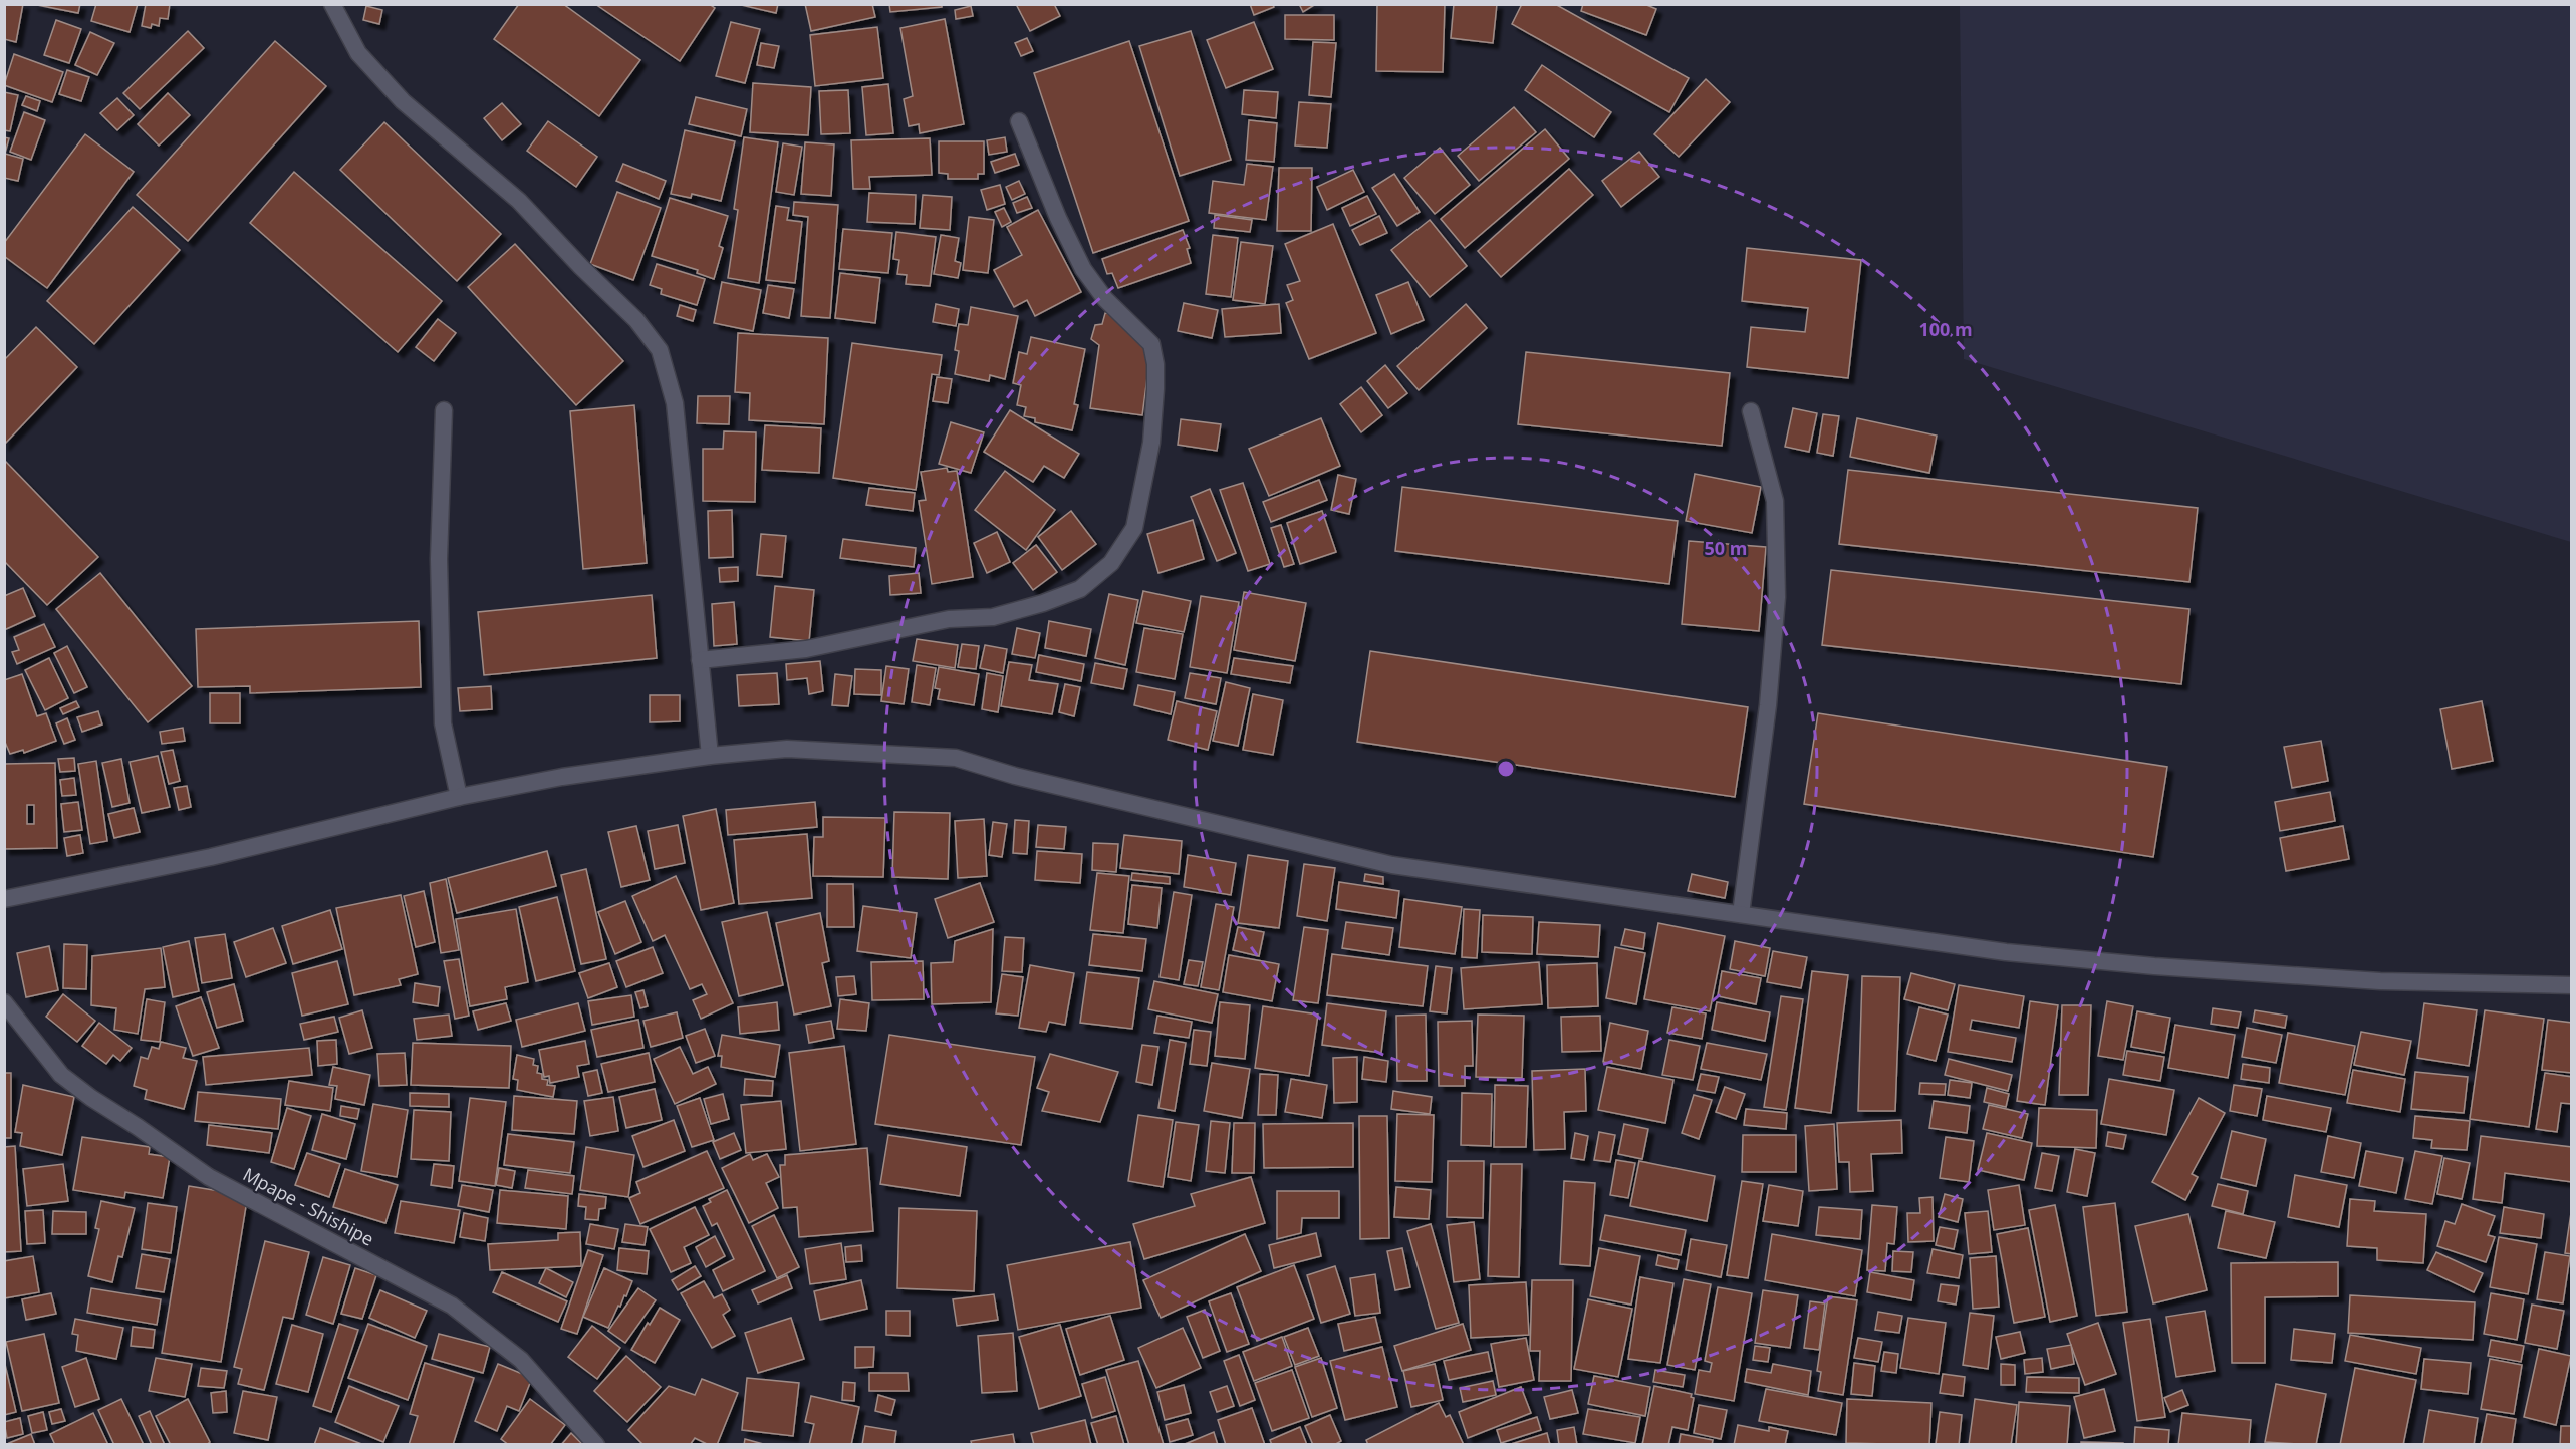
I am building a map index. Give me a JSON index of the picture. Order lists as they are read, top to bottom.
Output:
{
  "streets": {
    "street": ["Mpape - Shishipe"]
  },
  "rings": ["100 m", "50 m"]
}
